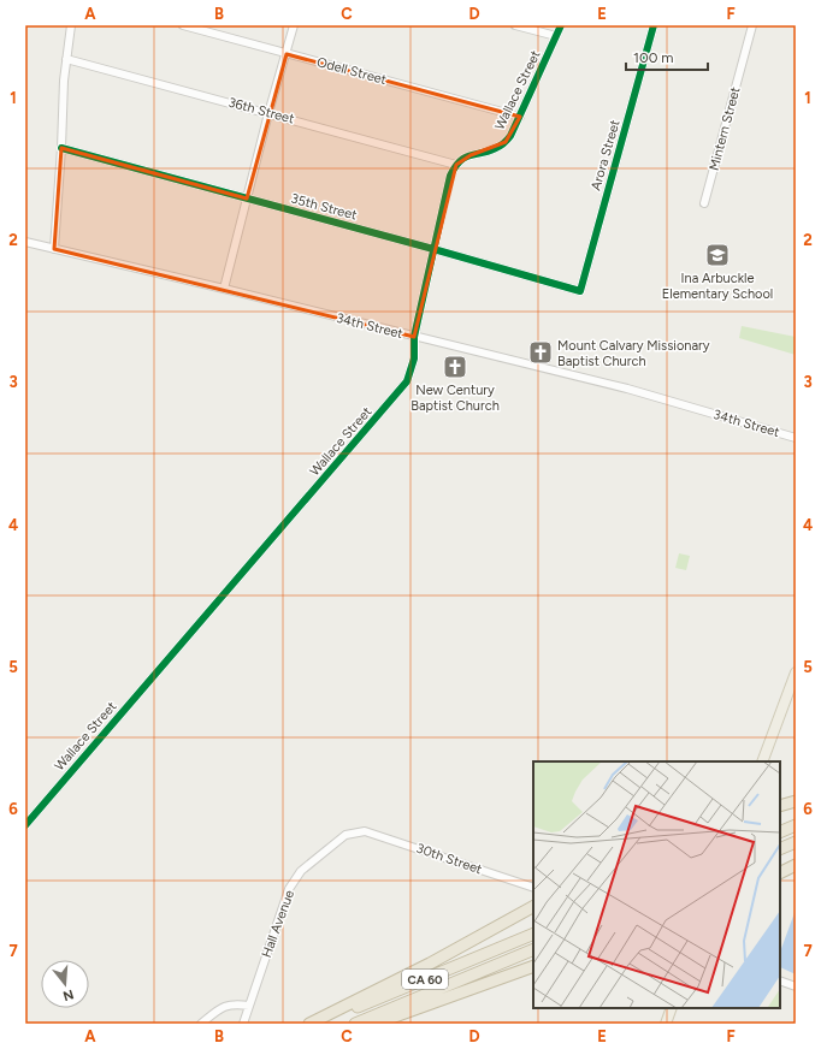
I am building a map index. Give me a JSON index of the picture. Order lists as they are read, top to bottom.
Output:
{
  "streets": {
    "highway": ["CA 60"],
    "street": [
      "Odell Street",
      "Wallace Street",
      "36th Street",
      "Mintern Street",
      "Arora Street",
      "35th Street",
      "34th Street",
      "30th Street",
      "Hall Avenue"
    ]
  },
  "crossings": [
    ["Odell Street", "Wallace Street"],
    ["Wallace Street", "36th Street"],
    ["Wallace Street", "35th Street"],
    ["Wallace Street", "34th Street"],
    ["Arora Street", "35th Street"],
    ["30th Street", "Hall Avenue"]
  ],
  "places": {
    "school or university": ["Ina Arbuckle Elementary School"],
    "church": ["Mount Calvary Missionary Baptist Church", "New Century Baptist Church"]
  },
  "scale_bar": "100 m",
  "north": "bottom",
  "grid": {
    "columns": [
      "A",
      "B",
      "C",
      "D",
      "E",
      "F"
    ],
    "rows": [
      "1",
      "2",
      "3",
      "4",
      "5",
      "6",
      "7"
    ]
  }
}
